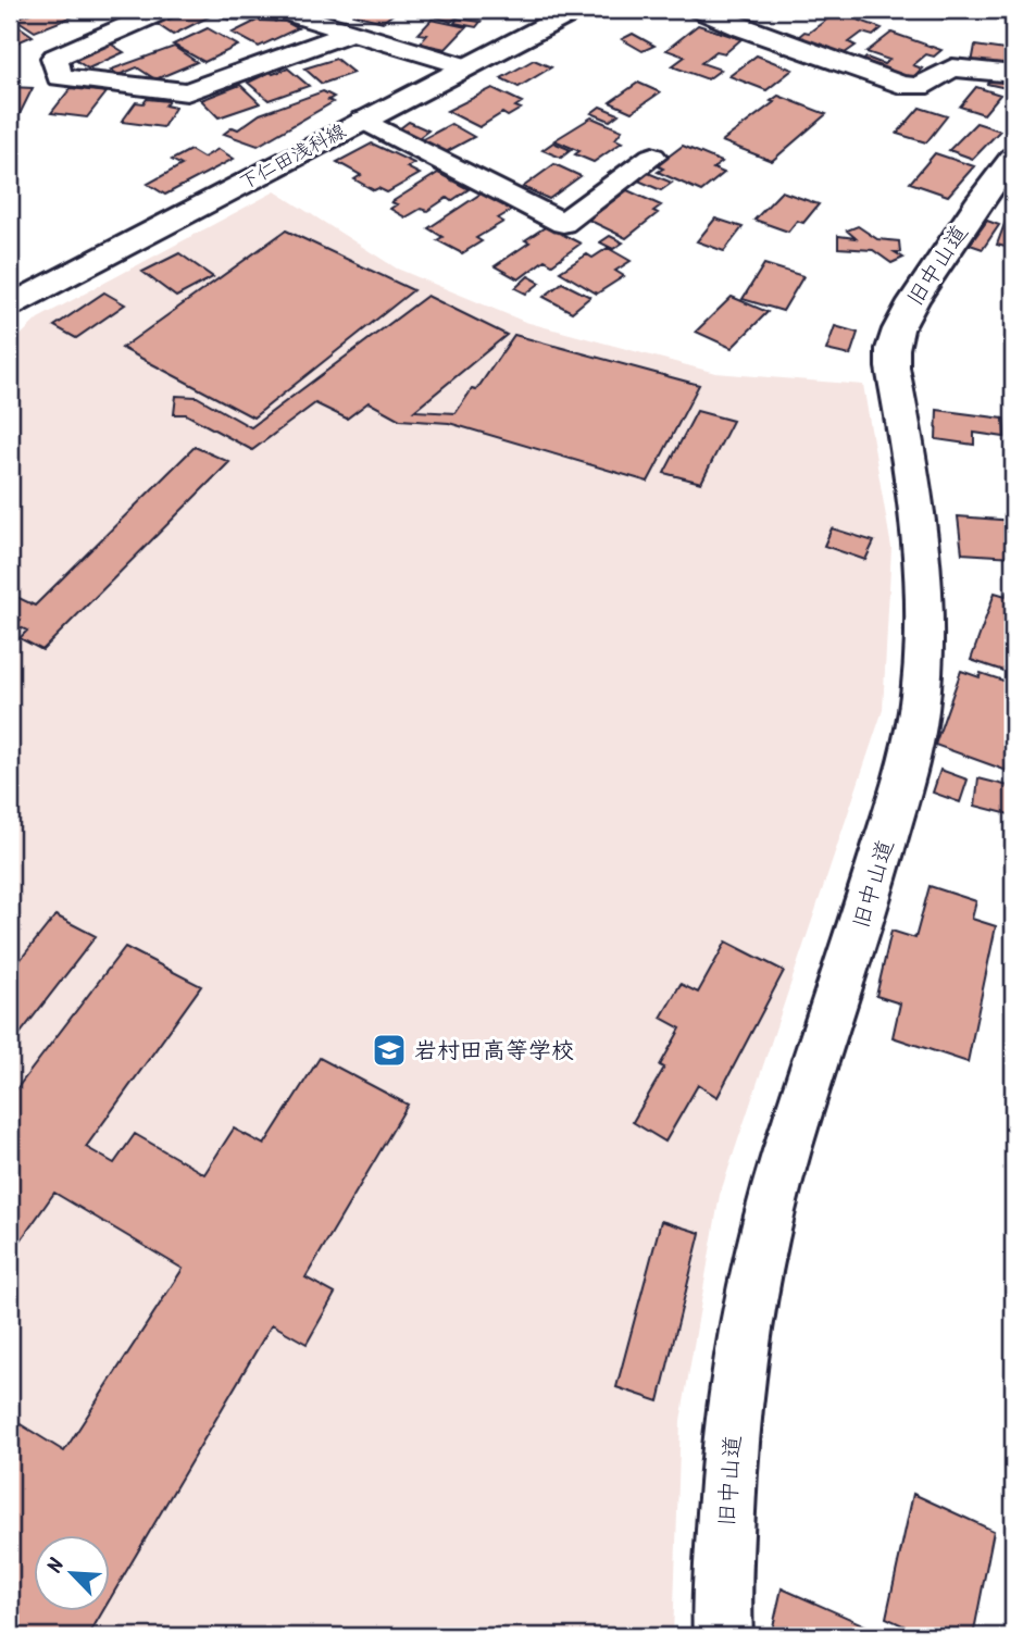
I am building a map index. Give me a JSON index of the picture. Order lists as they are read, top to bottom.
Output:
{
  "streets": {
    "main road": ["下仁田浅科線", "旧中山道"]
  },
  "places": {
    "school or university": ["岩村田高等学校"]
  },
  "north": "top left"
}
